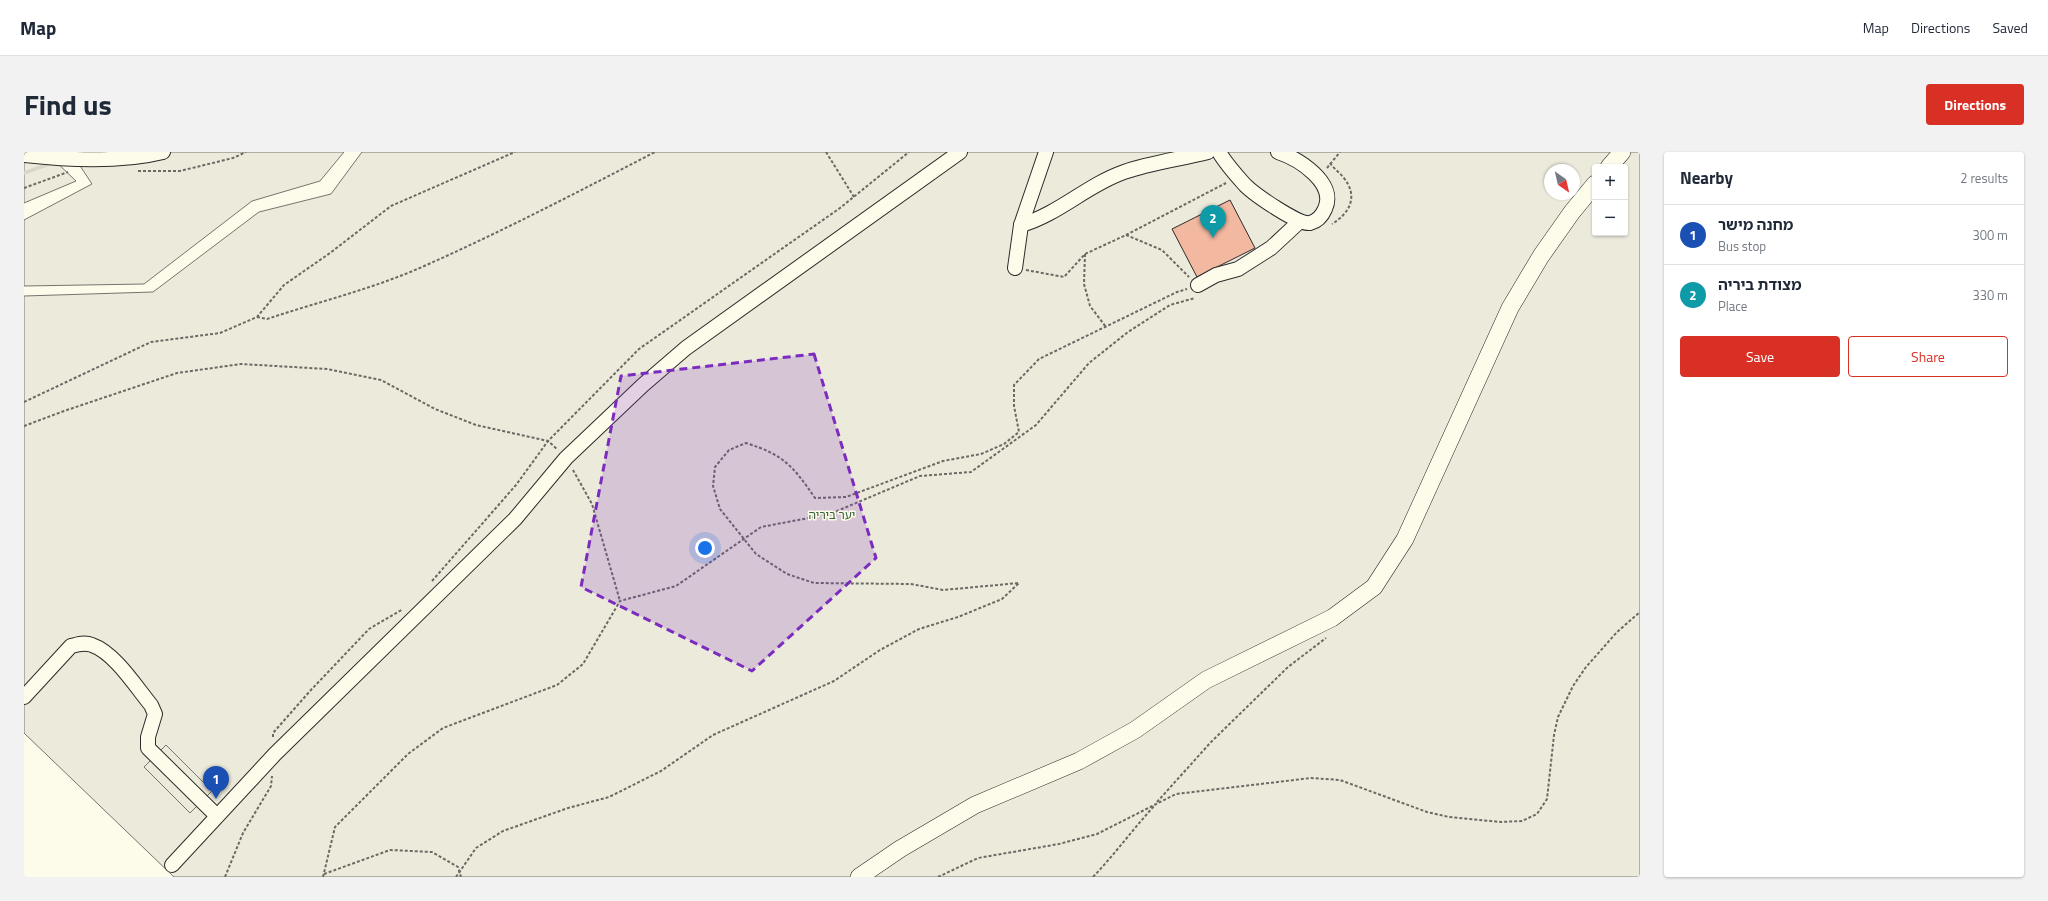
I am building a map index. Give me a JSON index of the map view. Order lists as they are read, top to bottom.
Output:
{
  "parks": ["יער ביריה"],
  "north": "bottom right",
  "page": {
    "header": "Map",
    "nav": ["Map", "Directions", "Saved"],
    "title": "Find us",
    "buttons": [
      "Directions",
      ["Save", "Share"]
    ],
    "heading": ["Nearby", "2 results"],
    "map_buttons": ["+", "−"],
    "list": [
      {
        "mark": "1",
        "name": "מחנה מישר",
        "note": "Bus stop",
        "value": "300 m"
      },
      {
        "mark": "2",
        "name": "מצודת ביריה",
        "note": "Place",
        "value": "330 m"
      }
    ],
    "pins": ["2", "1"]
  }
}
